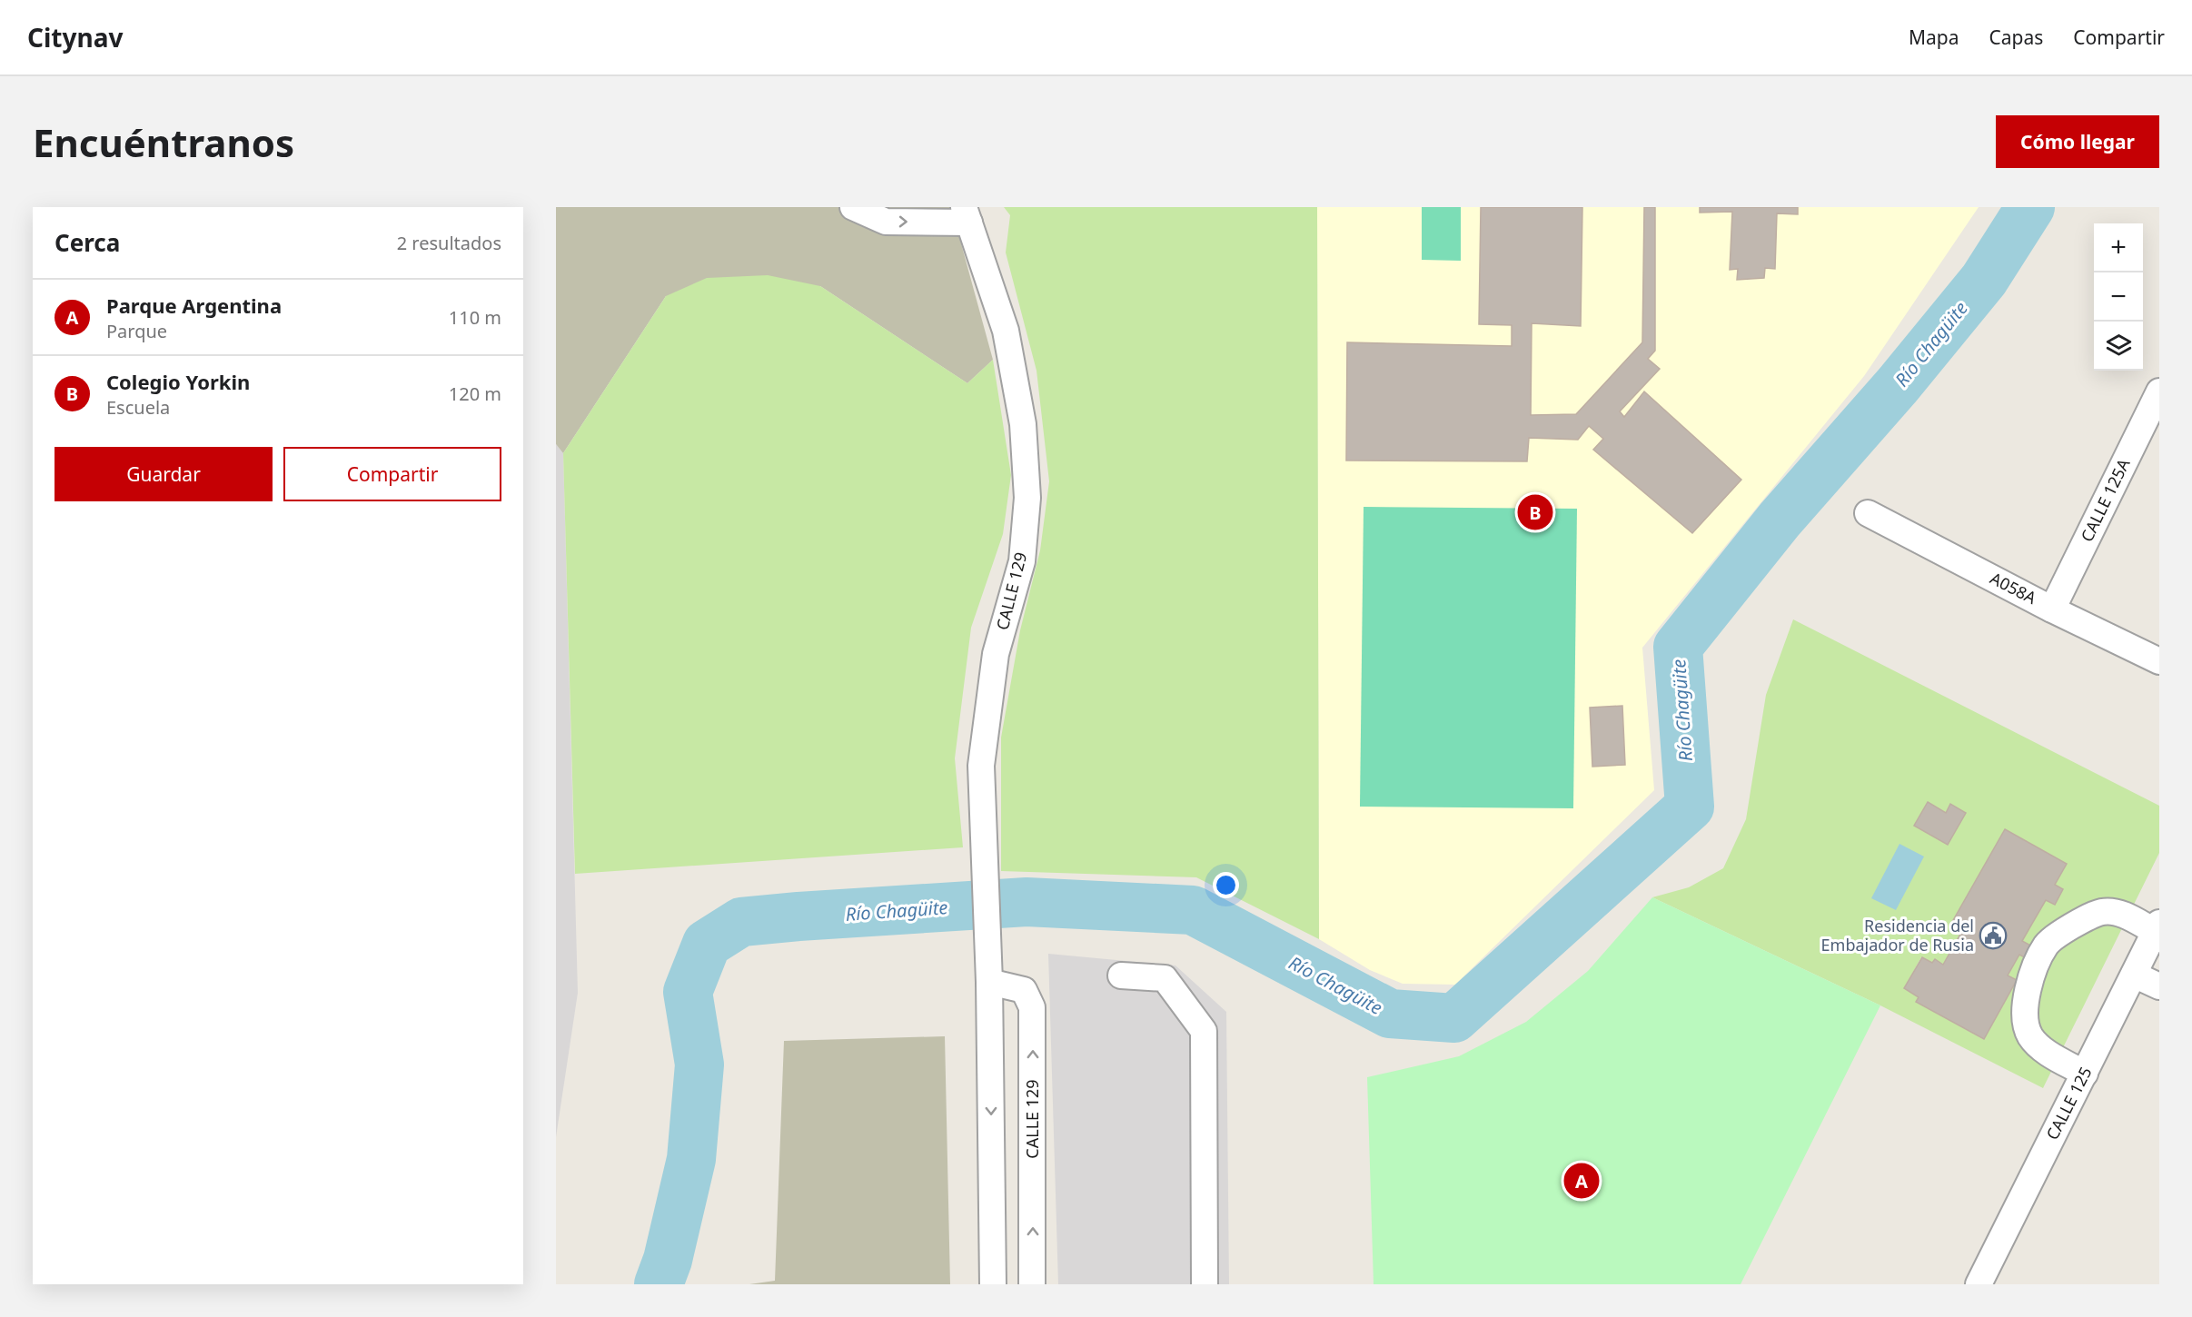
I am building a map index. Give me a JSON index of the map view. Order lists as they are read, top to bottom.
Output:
{
  "streets": {
    "street": [
      "CALLE 125A",
      "A058A",
      "CALLE 129",
      "CALLE 125"
    ]
  },
  "crossings": [
    ["CALLE 125A", "A058A"]
  ],
  "water": ["Río Chagüite"],
  "places": {
    "public building": ["Residencia del Embajador de Rusia"]
  },
  "page": {
    "header": "Citynav",
    "nav": ["Mapa", "Capas", "Compartir"],
    "buttons": [
      "Cómo llegar",
      ["Guardar", "Compartir"]
    ],
    "title": "Encuéntranos",
    "heading": ["Cerca", "2 resultados"],
    "map_buttons": ["+", "−"],
    "list": [
      {
        "mark": "A",
        "name": "Parque Argentina",
        "note": "Parque",
        "value": "110 m"
      },
      {
        "mark": "B",
        "name": "Colegio Yorkin",
        "note": "Escuela",
        "value": "120 m"
      }
    ],
    "pins": ["B", "A"]
  }
}
